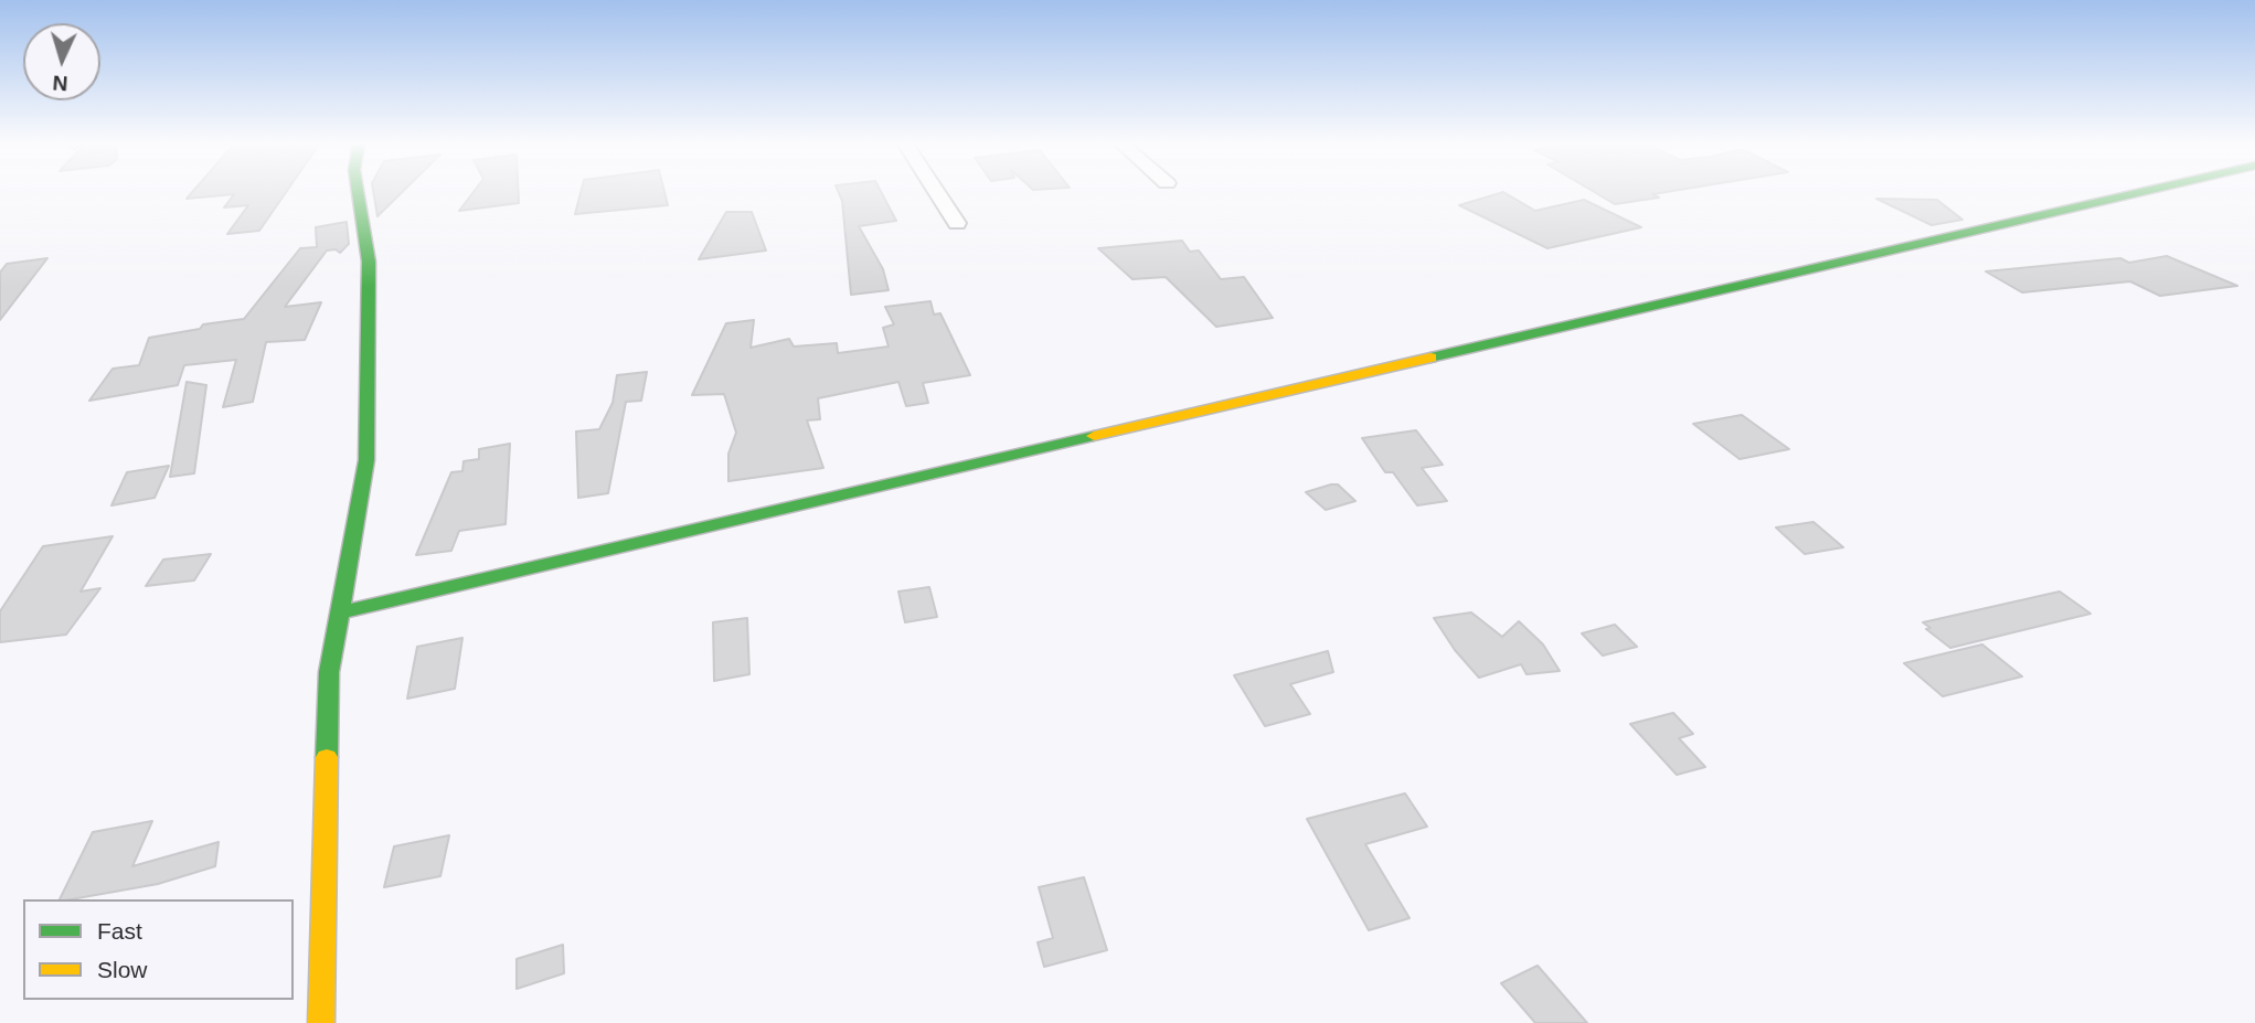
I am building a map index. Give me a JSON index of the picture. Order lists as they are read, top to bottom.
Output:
{
  "legend": ["Fast", "Slow"],
  "north": "bottom"
}
